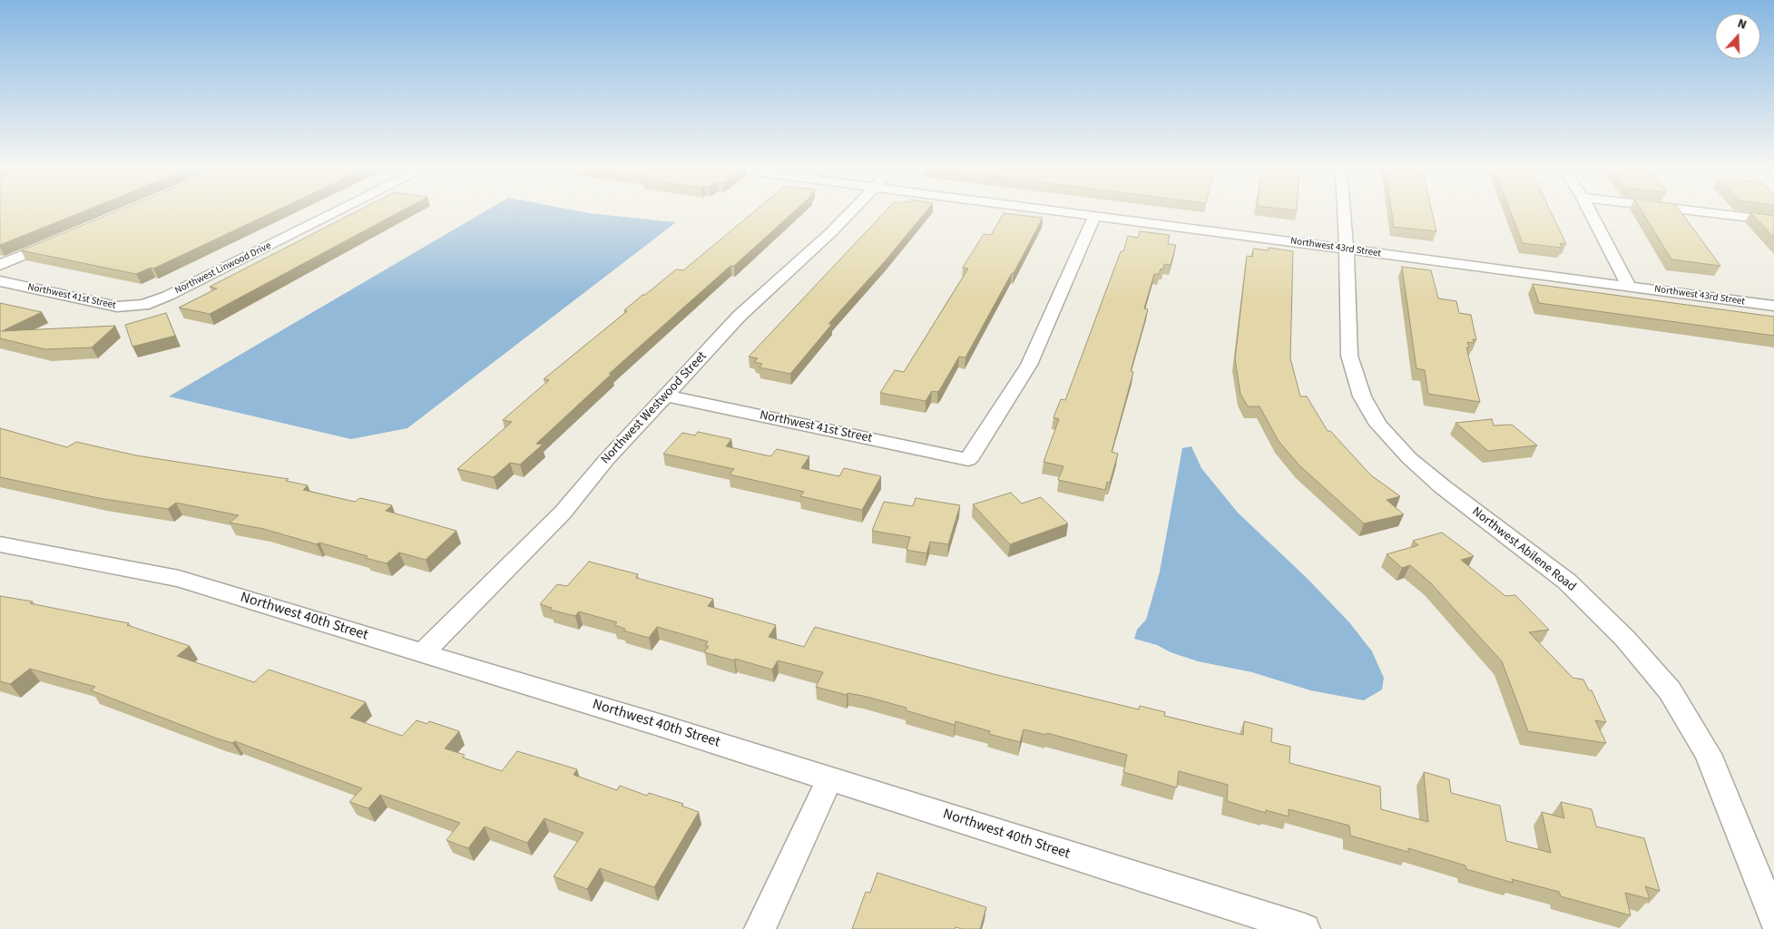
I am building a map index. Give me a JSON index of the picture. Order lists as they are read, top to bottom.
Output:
{
  "streets": {
    "street": [
      "Northwest 43rd Street",
      "Northwest Linwood Drive",
      "Northwest 41st Street",
      "Northwest Westwood Street",
      "Northwest Abilene Road",
      "Northwest 40th Street"
    ]
  },
  "crossings": [
    ["Northwest 43rd Street", "Northwest 41st Street"],
    ["Northwest 43rd Street", "Northwest Abilene Road"],
    ["Northwest Linwood Drive", "Northwest 41st Street"],
    ["Northwest 41st Street", "Northwest Westwood Street"],
    ["Northwest Westwood Street", "Northwest 40th Street"]
  ],
  "north": "top"
}
